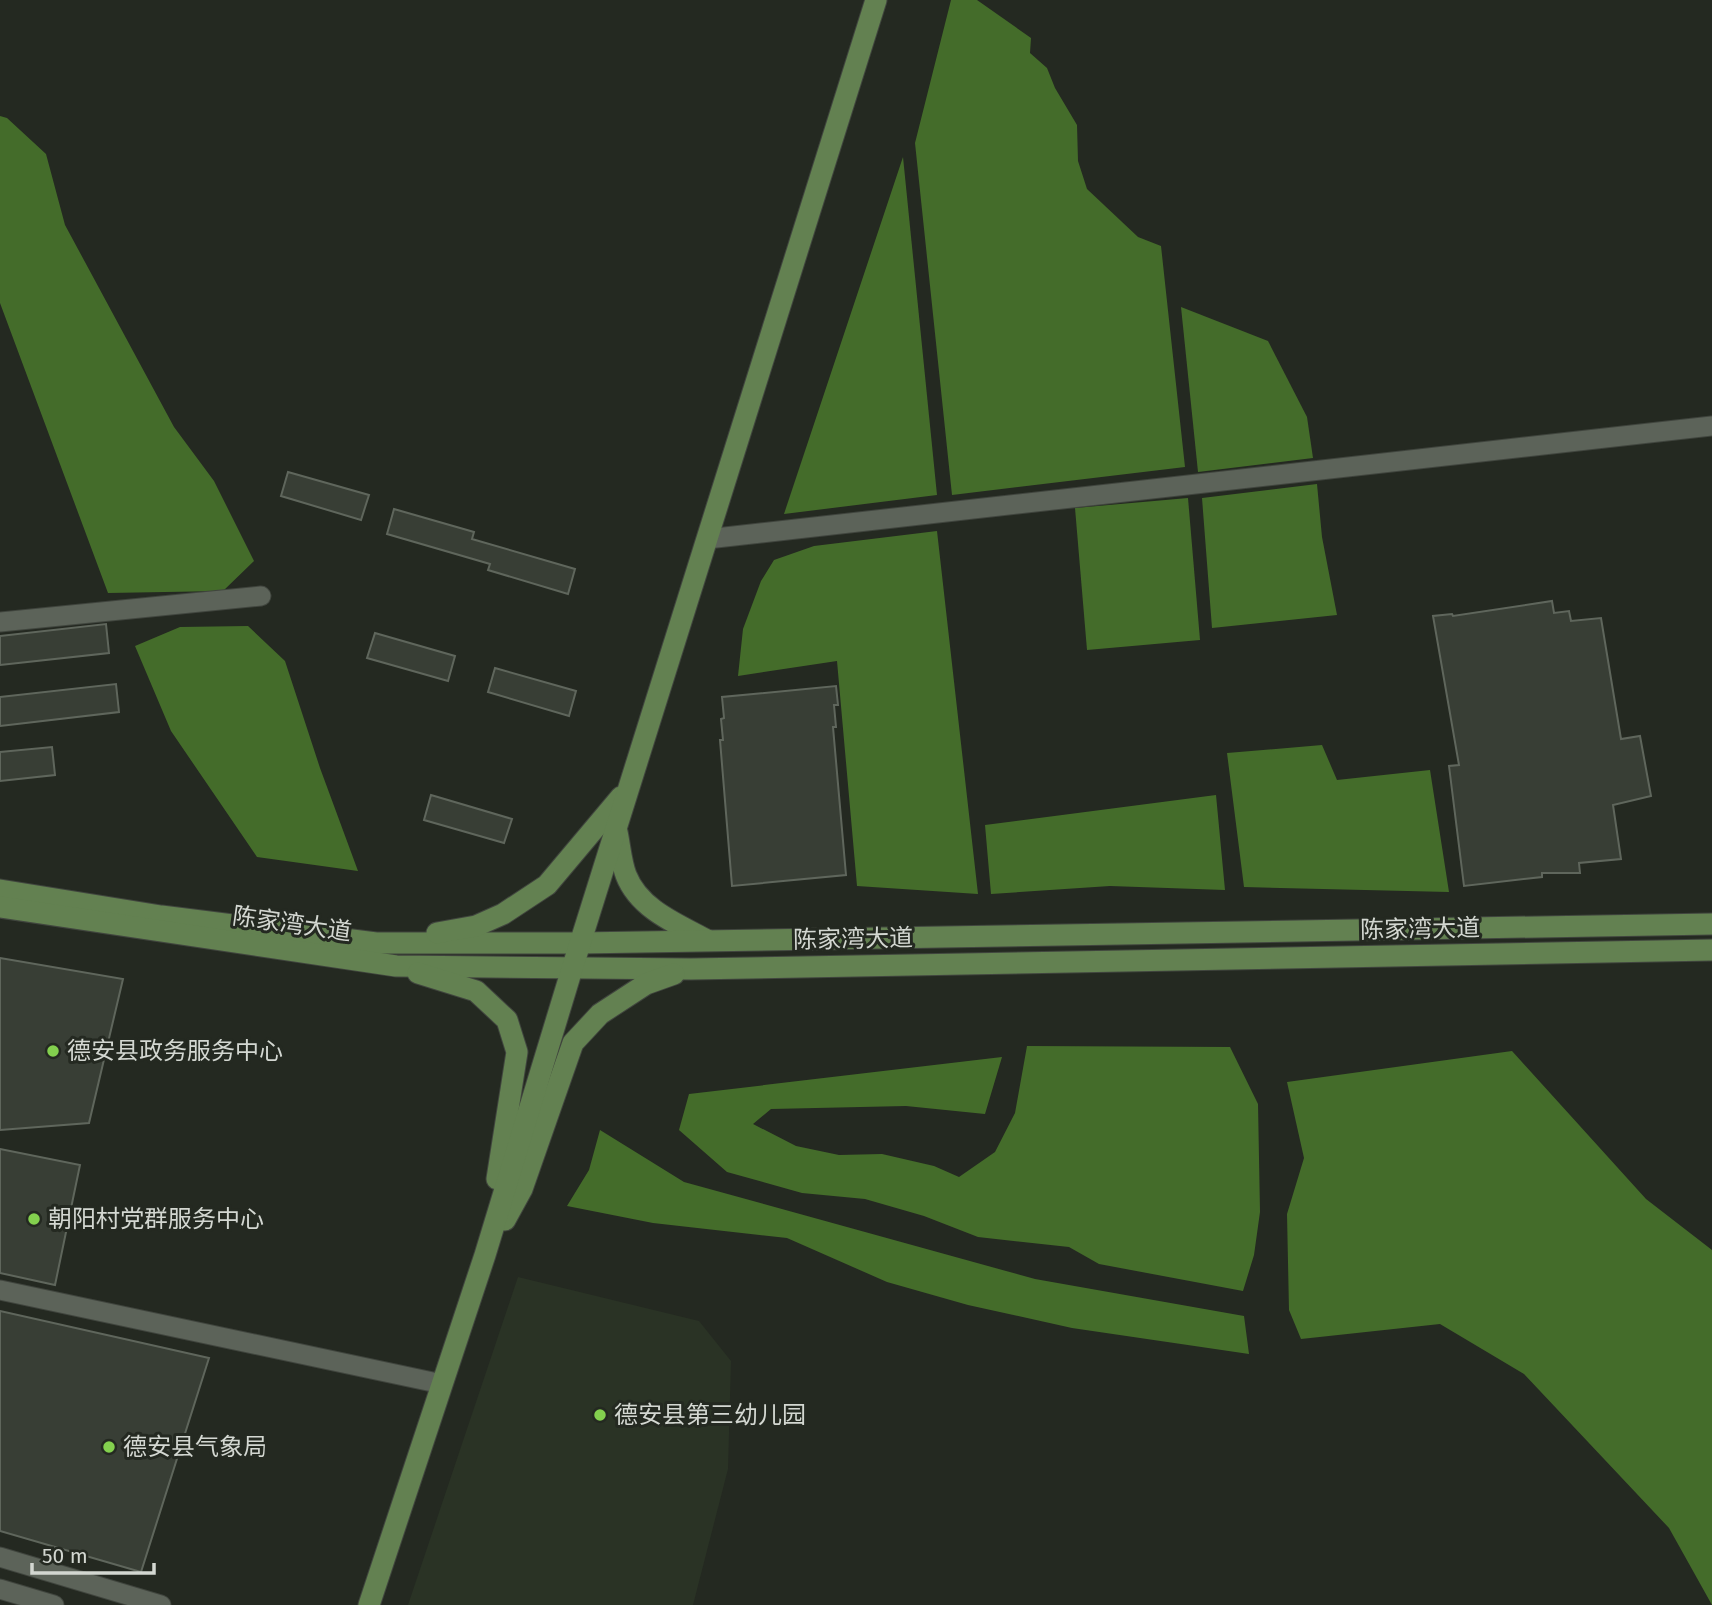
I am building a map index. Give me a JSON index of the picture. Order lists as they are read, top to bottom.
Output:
{
  "streets": {
    "main road": ["陈家湾大道"]
  },
  "places": [
    "德安县政务服务中心",
    "朝阳村党群服务中心",
    "德安县第三幼儿园",
    "德安县气象局"
  ],
  "scale_bar": "50 m"
}
